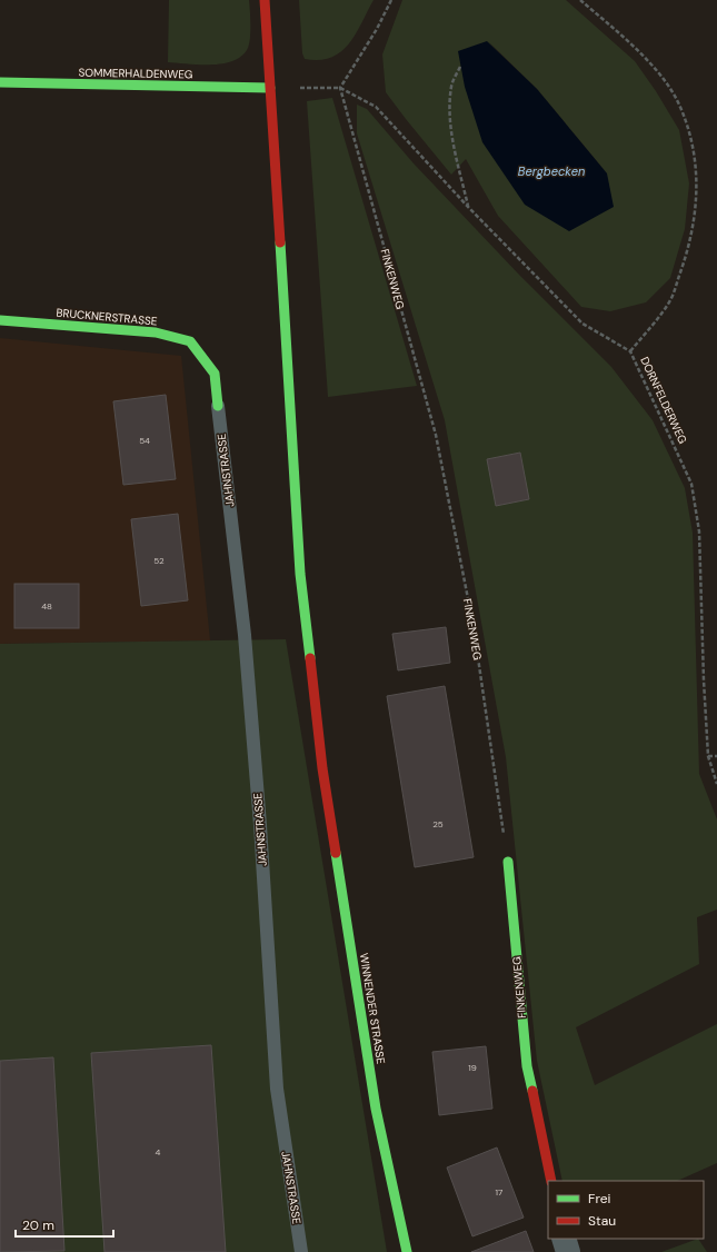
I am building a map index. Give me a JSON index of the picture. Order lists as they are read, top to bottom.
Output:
{
  "streets": {
    "street": [
      "SOMMERHALDENWEG",
      "FINKENWEG",
      "BRUCKNERSTRASSE",
      "WINNENDER STRASSE"
    ],
    "lane": ["JAHNSTRASSE"],
    "path": ["DORNFELDERWEG"]
  },
  "crossings": [
    ["SOMMERHALDENWEG", "DORNFELDERWEG"],
    ["SOMMERHALDENWEG", "WINNENDER STRASSE"],
    ["FINKENWEG", "DORNFELDERWEG"],
    ["BRUCKNERSTRASSE", "JAHNSTRASSE"],
    ["DORNFELDERWEG", "WINNENDER STRASSE"]
  ],
  "water": ["Bergbecken"],
  "house_numbers": [
    "54",
    "52",
    "48",
    "25",
    "19",
    "4",
    "17"
  ],
  "legend": ["Frei", "Stau"],
  "scale_bar": "20 m"
}
